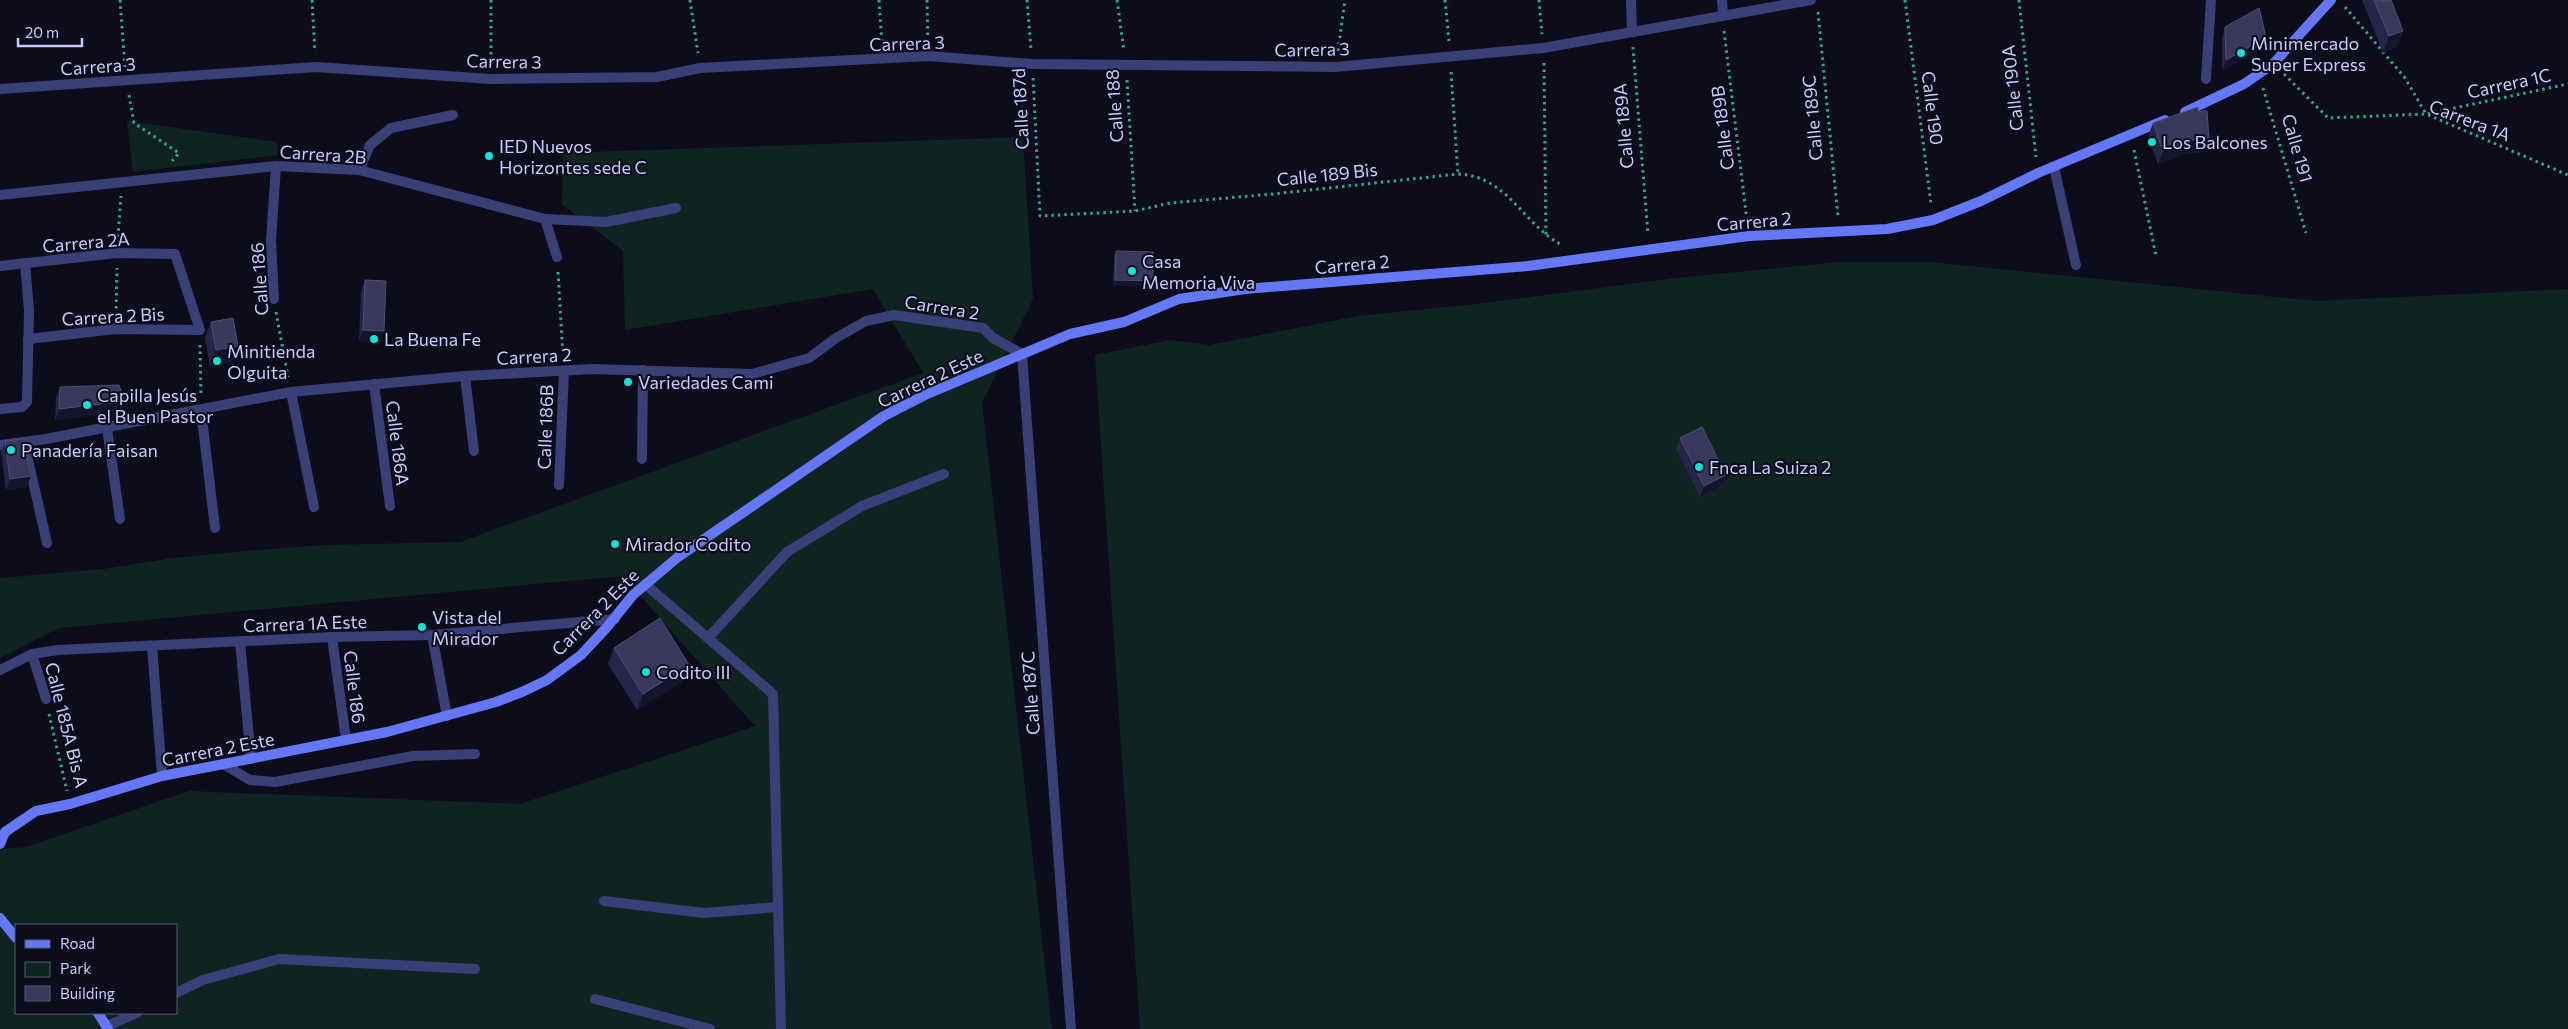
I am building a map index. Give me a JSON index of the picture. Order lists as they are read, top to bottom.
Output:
{
  "streets": {
    "main road": ["Carrera 2", "Carrera 2 Este"],
    "street": [
      "Carrera 3",
      "Carrera 2B",
      "Carrera 2A",
      "Calle 186",
      "Carrera 2 Bis",
      "Calle 186B",
      "Calle 186A",
      "Carrera 1A Este",
      "Calle 187C",
      "Calle 185A Bis A"
    ],
    "path": [
      "Carrera 1C",
      "Calle 190A",
      "Calle 188",
      "Calle 190",
      "Calle 187d",
      "Calle 189C",
      "Carrera 1A",
      "Calle 189A",
      "Calle 189B",
      "Calle 191",
      "Calle 189 Bis"
    ]
  },
  "crossings": [
    ["Carrera 3", "Calle 188"],
    ["Carrera 3", "Calle 187d"],
    ["Carrera 3", "Calle 189A"],
    ["Carrera 3", "Calle 189B"],
    ["Carrera 1C", "Carrera 1A"],
    ["Calle 190A", "Carrera 2"],
    ["Calle 188", "Calle 189 Bis"],
    ["Calle 190", "Carrera 2"],
    ["Calle 187d", "Calle 189 Bis"],
    ["Calle 189C", "Carrera 2"],
    ["Carrera 1A", "Carrera 2"],
    ["Calle 189A", "Carrera 2"],
    ["Calle 189B", "Carrera 2"],
    ["Calle 191", "Carrera 2"],
    ["Carrera 2B", "Calle 186"],
    ["Carrera 2", "Calle 186"],
    ["Carrera 2", "Carrera 2 Este"],
    ["Carrera 2", "Calle 186B"],
    ["Carrera 2", "Calle 186A"],
    ["Carrera 2", "Calle 187C"],
    ["Carrera 2A", "Carrera 2 Bis"],
    ["Calle 186", "Carrera 2 Este"],
    ["Calle 186", "Carrera 1A Este"],
    ["Carrera 2 Este", "Carrera 1A Este"],
    ["Carrera 2 Este", "Calle 187C"],
    ["Carrera 2 Este", "Calle 185A Bis A"],
    ["Carrera 1A Este", "Calle 185A Bis A"]
  ],
  "places": [
    "Minimercado Super Express",
    "Los Balcones",
    "IED Nuevos Horizontes sede C",
    "Casa Memoria Viva",
    "La Buena Fe",
    "Minitienda Olguita",
    "Variedades Cami",
    "Capilla Jesús el Buen Pastor",
    "Panadería Faisan",
    "Fnca La Suiza 2",
    "Mirador Codito",
    "Vista del Mirador",
    "Codito III"
  ],
  "legend": ["Road", "Park", "Building"],
  "scale_bar": "20 m"
}
